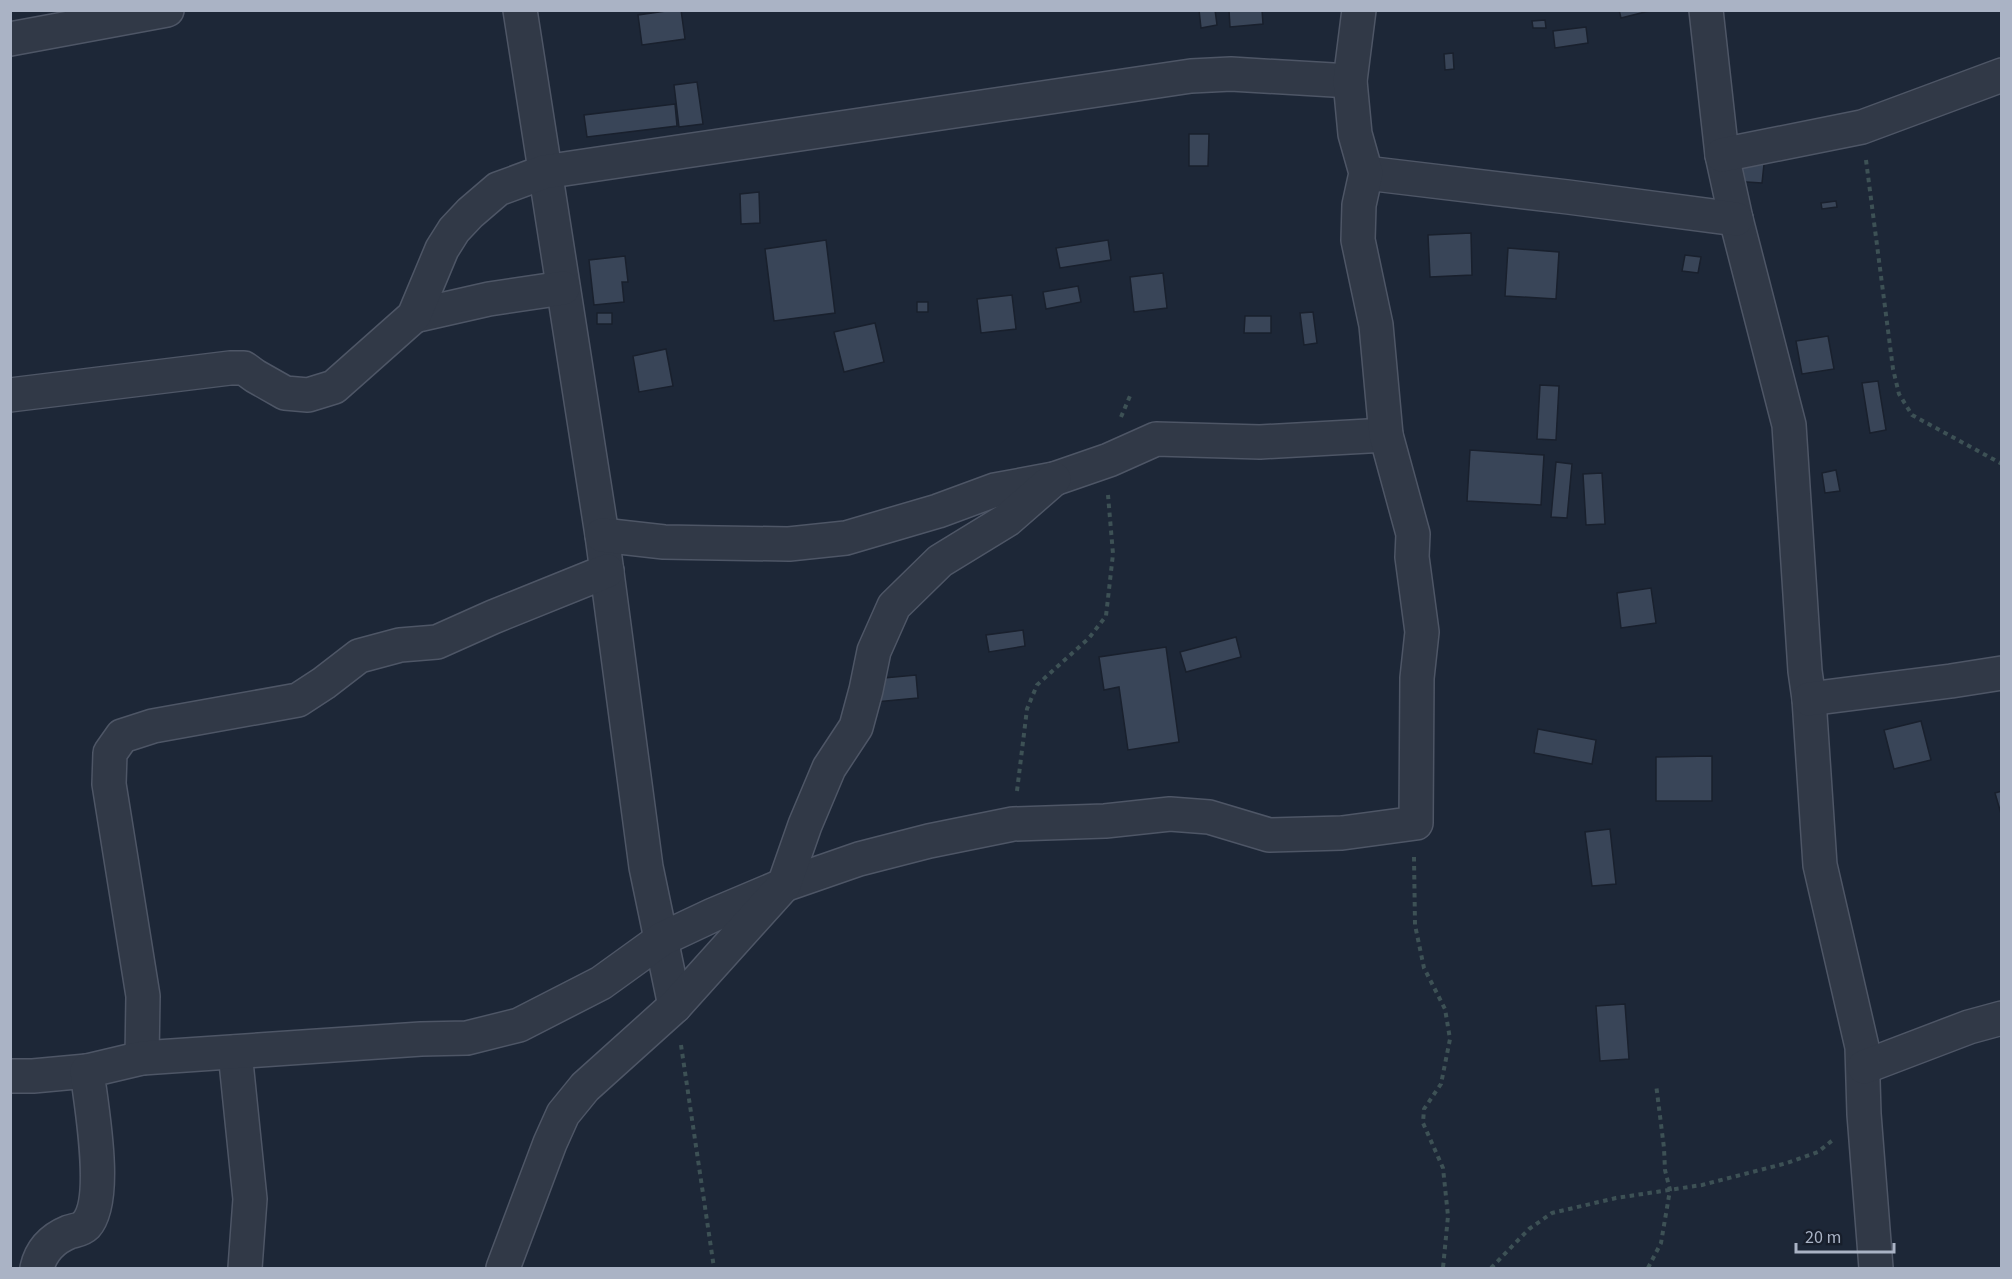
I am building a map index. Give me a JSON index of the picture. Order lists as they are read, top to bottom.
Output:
{
  "scale_bar": "20 m"
}
